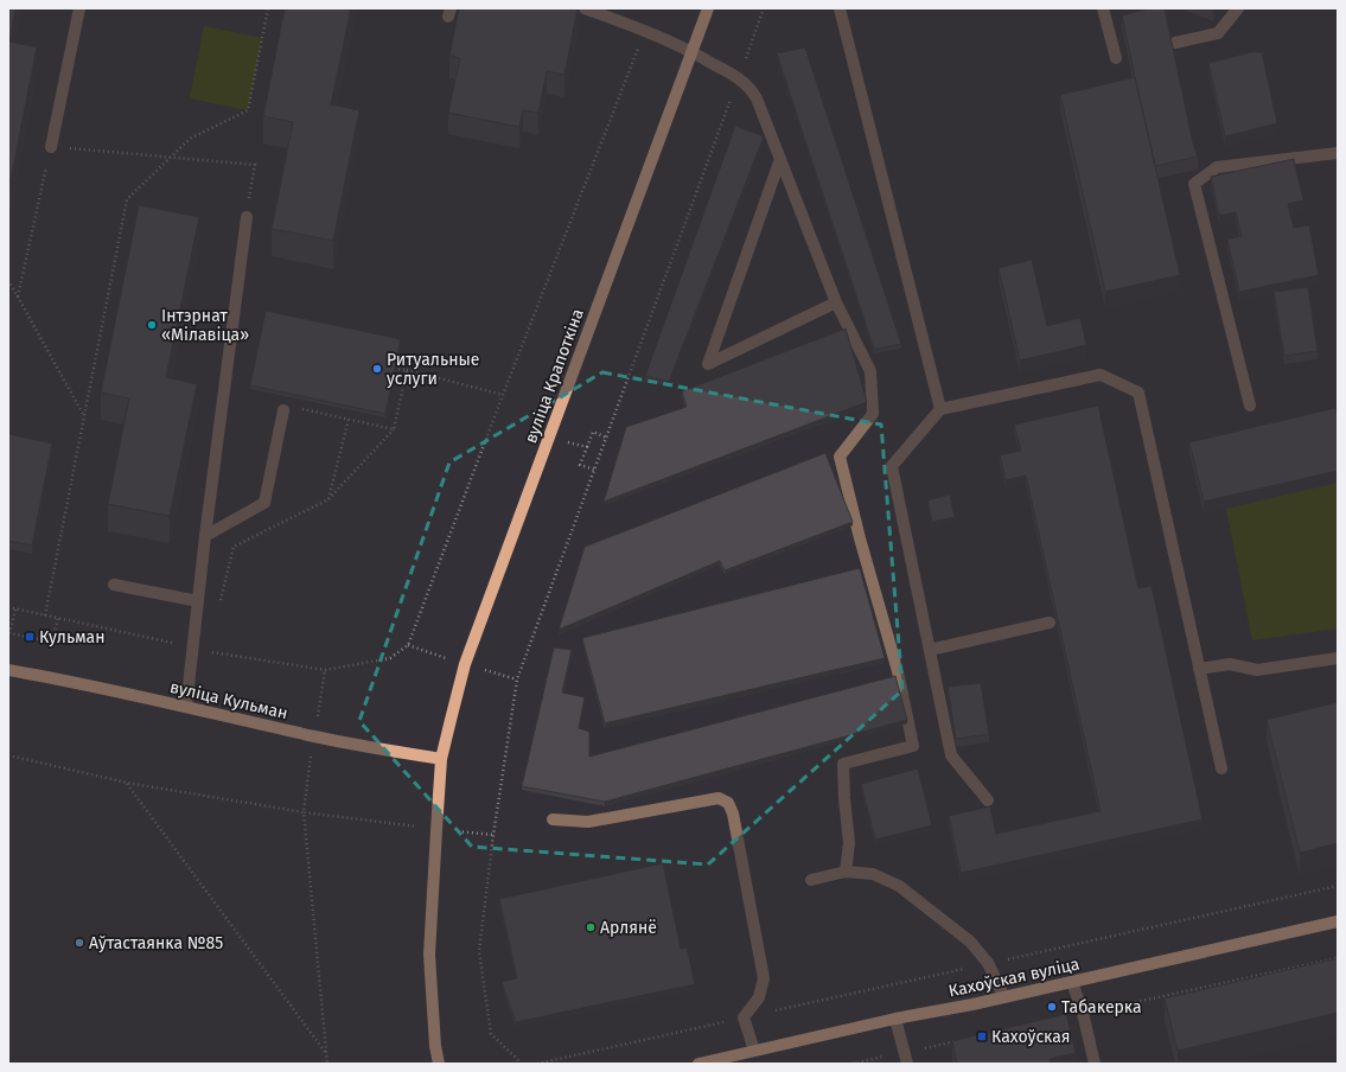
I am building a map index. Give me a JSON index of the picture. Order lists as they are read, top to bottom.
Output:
{
  "streets": {
    "main road": ["вуліца Крапоткіна", "вуліца Кульман", "Кахоўская вуліца"]
  },
  "crossings": [
    ["вуліца Крапоткіна", "вуліца Кульман"]
  ],
  "places": {
    "other": [
      "Інтэрнат «Мілавіца»",
      "Ритуальные услуги",
      "Арлянё",
      "Аўтастаянка №85",
      "Табакерка"
    ],
    "transit": ["Кульман", "Кахоўская"]
  }
}
